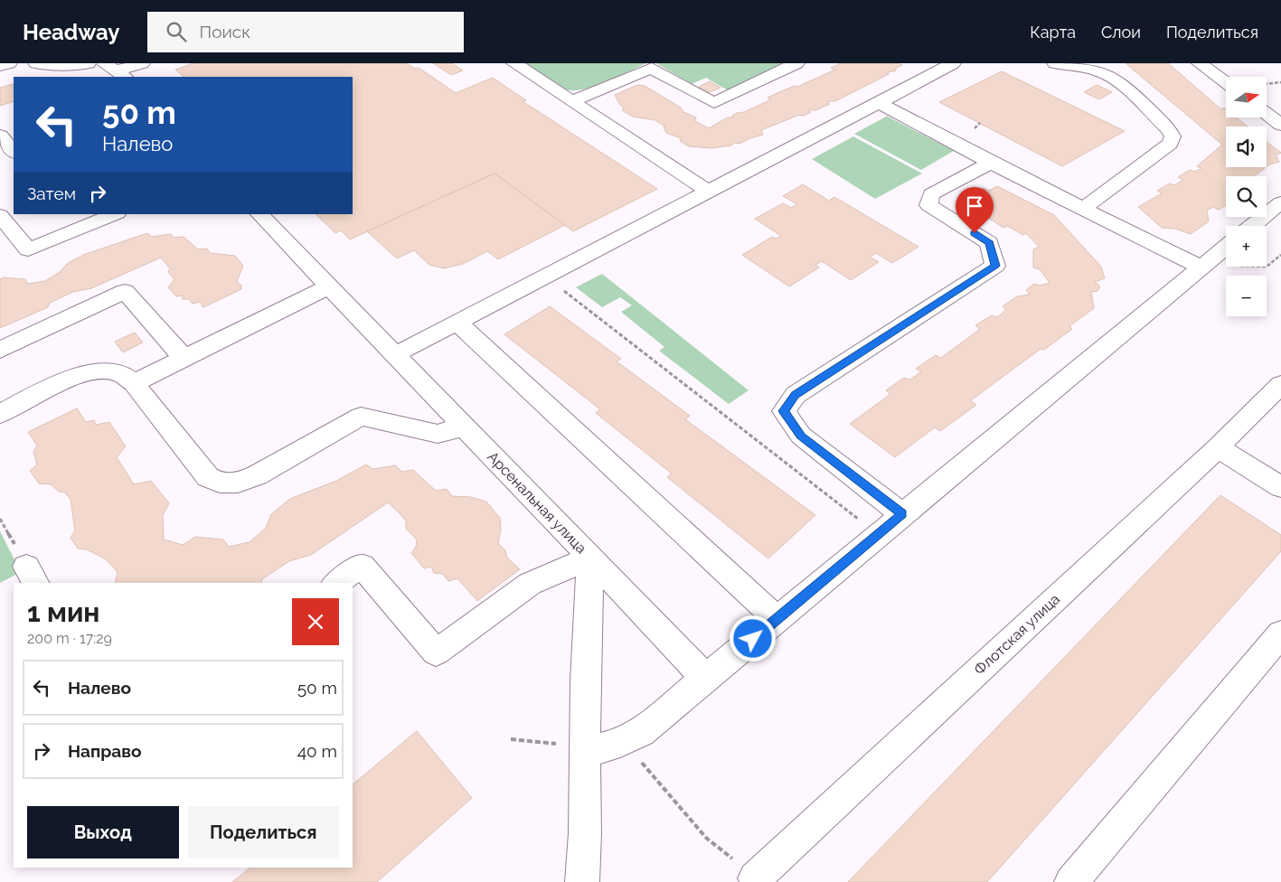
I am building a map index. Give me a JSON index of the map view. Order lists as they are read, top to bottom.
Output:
{
  "streets": {
    "street": ["Арсенальная улица", "Флотская улица"]
  },
  "north": "right",
  "page": {
    "header": "Headway",
    "search": "Поиск",
    "nav": ["Карта", "Слои", "Поделиться"],
    "map_buttons": ["+", "−"],
    "turn": ["50 m", "Налево"],
    "then": "Затем",
    "heading": ["1 мин", "200 m · 17:29"],
    "list": [
      {
        "name": "Налево",
        "value": "50 m"
      },
      {
        "name": "Направо",
        "value": "40 m"
      }
    ],
    "buttons": ["Выход", "Поделиться"]
  }
}
